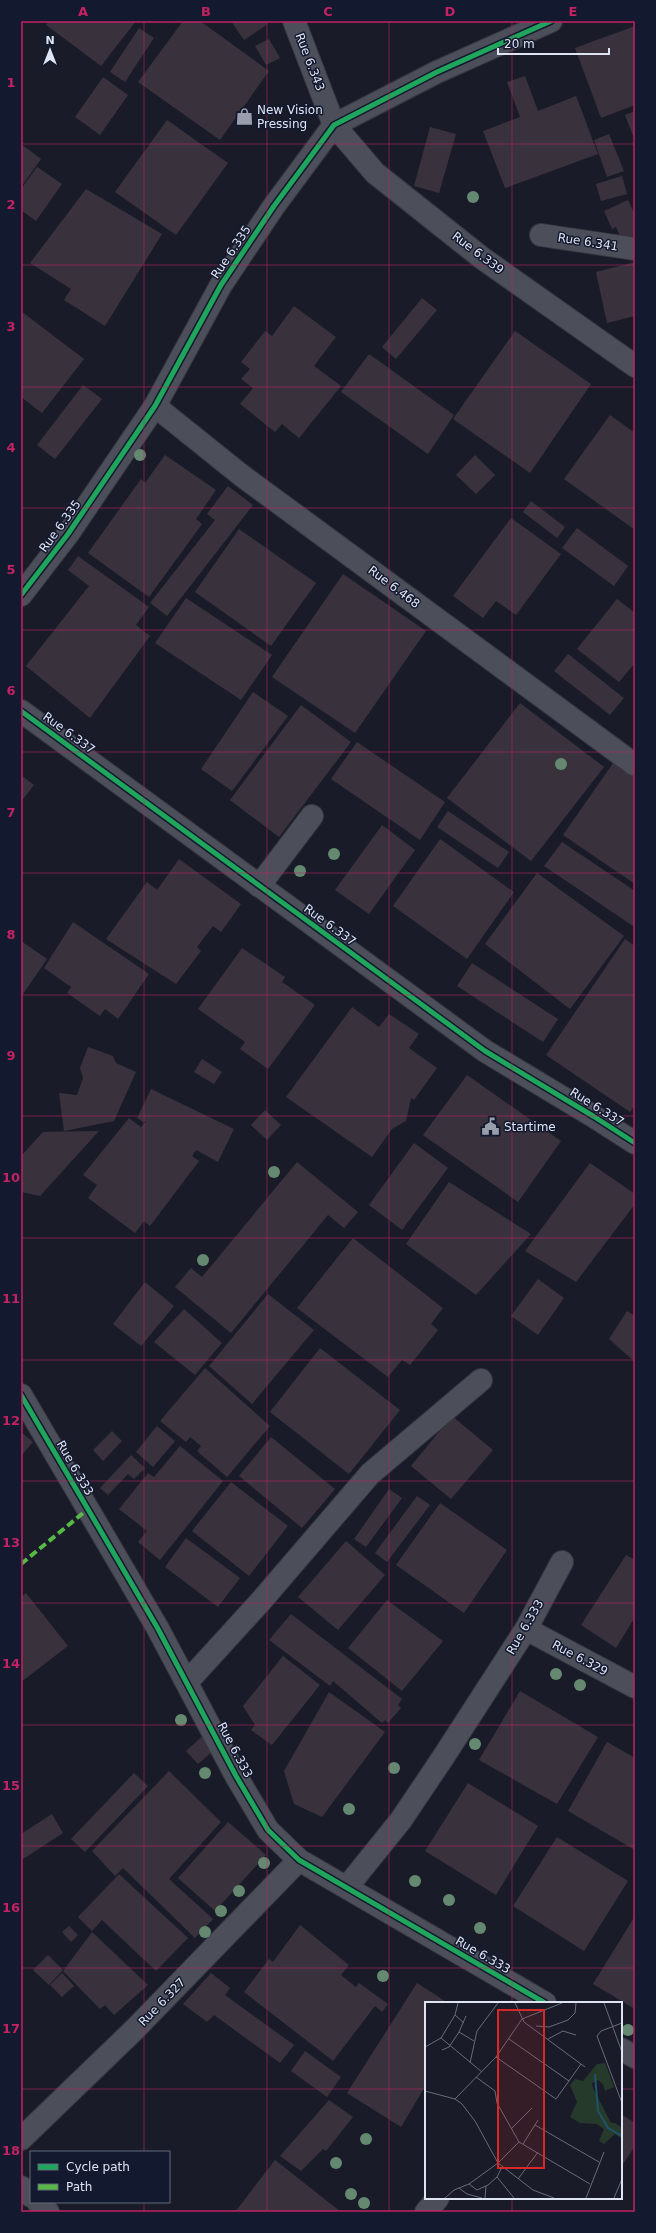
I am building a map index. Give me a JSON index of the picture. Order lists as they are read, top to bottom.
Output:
{
  "streets": {
    "street": [
      "Rue 6.343",
      "Rue 6.341",
      "Rue 6.335",
      "Rue 6.339",
      "Rue 6.468",
      "Rue 6.337",
      "Rue 6.333",
      "Rue 6.329",
      "Rue 6.327"
    ]
  },
  "crossings": [
    ["Rue 6.343", "Rue 6.335"],
    ["Rue 6.343", "Rue 6.339"],
    ["Rue 6.335", "Rue 6.339"],
    ["Rue 6.335", "Rue 6.468"],
    ["Rue 6.333", "Rue 6.329"],
    ["Rue 6.333", "Rue 6.327"]
  ],
  "places": {
    "shop": ["New Vision Pressing"],
    "public building": ["Startime"]
  },
  "legend": ["Cycle path", "Path"],
  "scale_bar": "20 m",
  "north": "top",
  "grid": {
    "columns": [
      "A",
      "B",
      "C",
      "D",
      "E"
    ],
    "rows": [
      "1",
      "2",
      "3",
      "4",
      "5",
      "6",
      "7",
      "8",
      "9",
      "10",
      "11",
      "12",
      "13",
      "14",
      "15",
      "16",
      "17",
      "18"
    ]
  }
}
